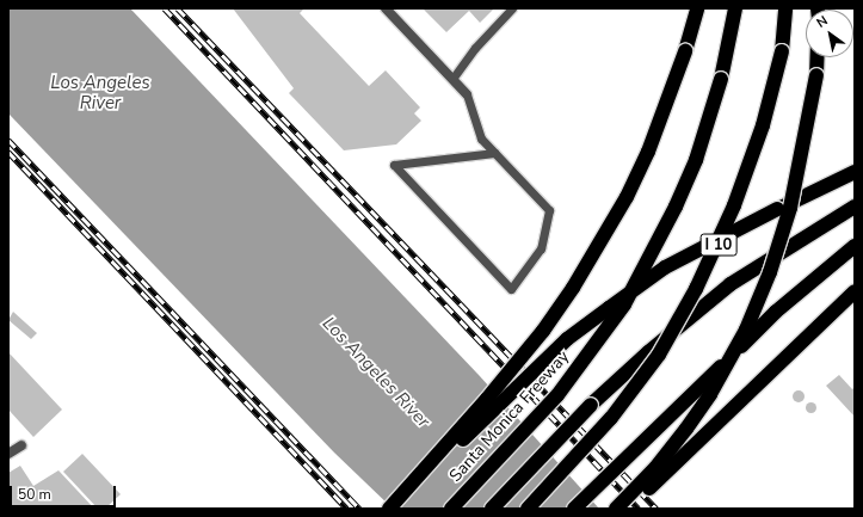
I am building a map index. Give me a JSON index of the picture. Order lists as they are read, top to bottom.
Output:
{
  "streets": {
    "highway": ["I 10", "Santa Monica Freeway"]
  },
  "water": ["Los Angeles River"],
  "scale_bar": "50 m",
  "north": "top left"
}
